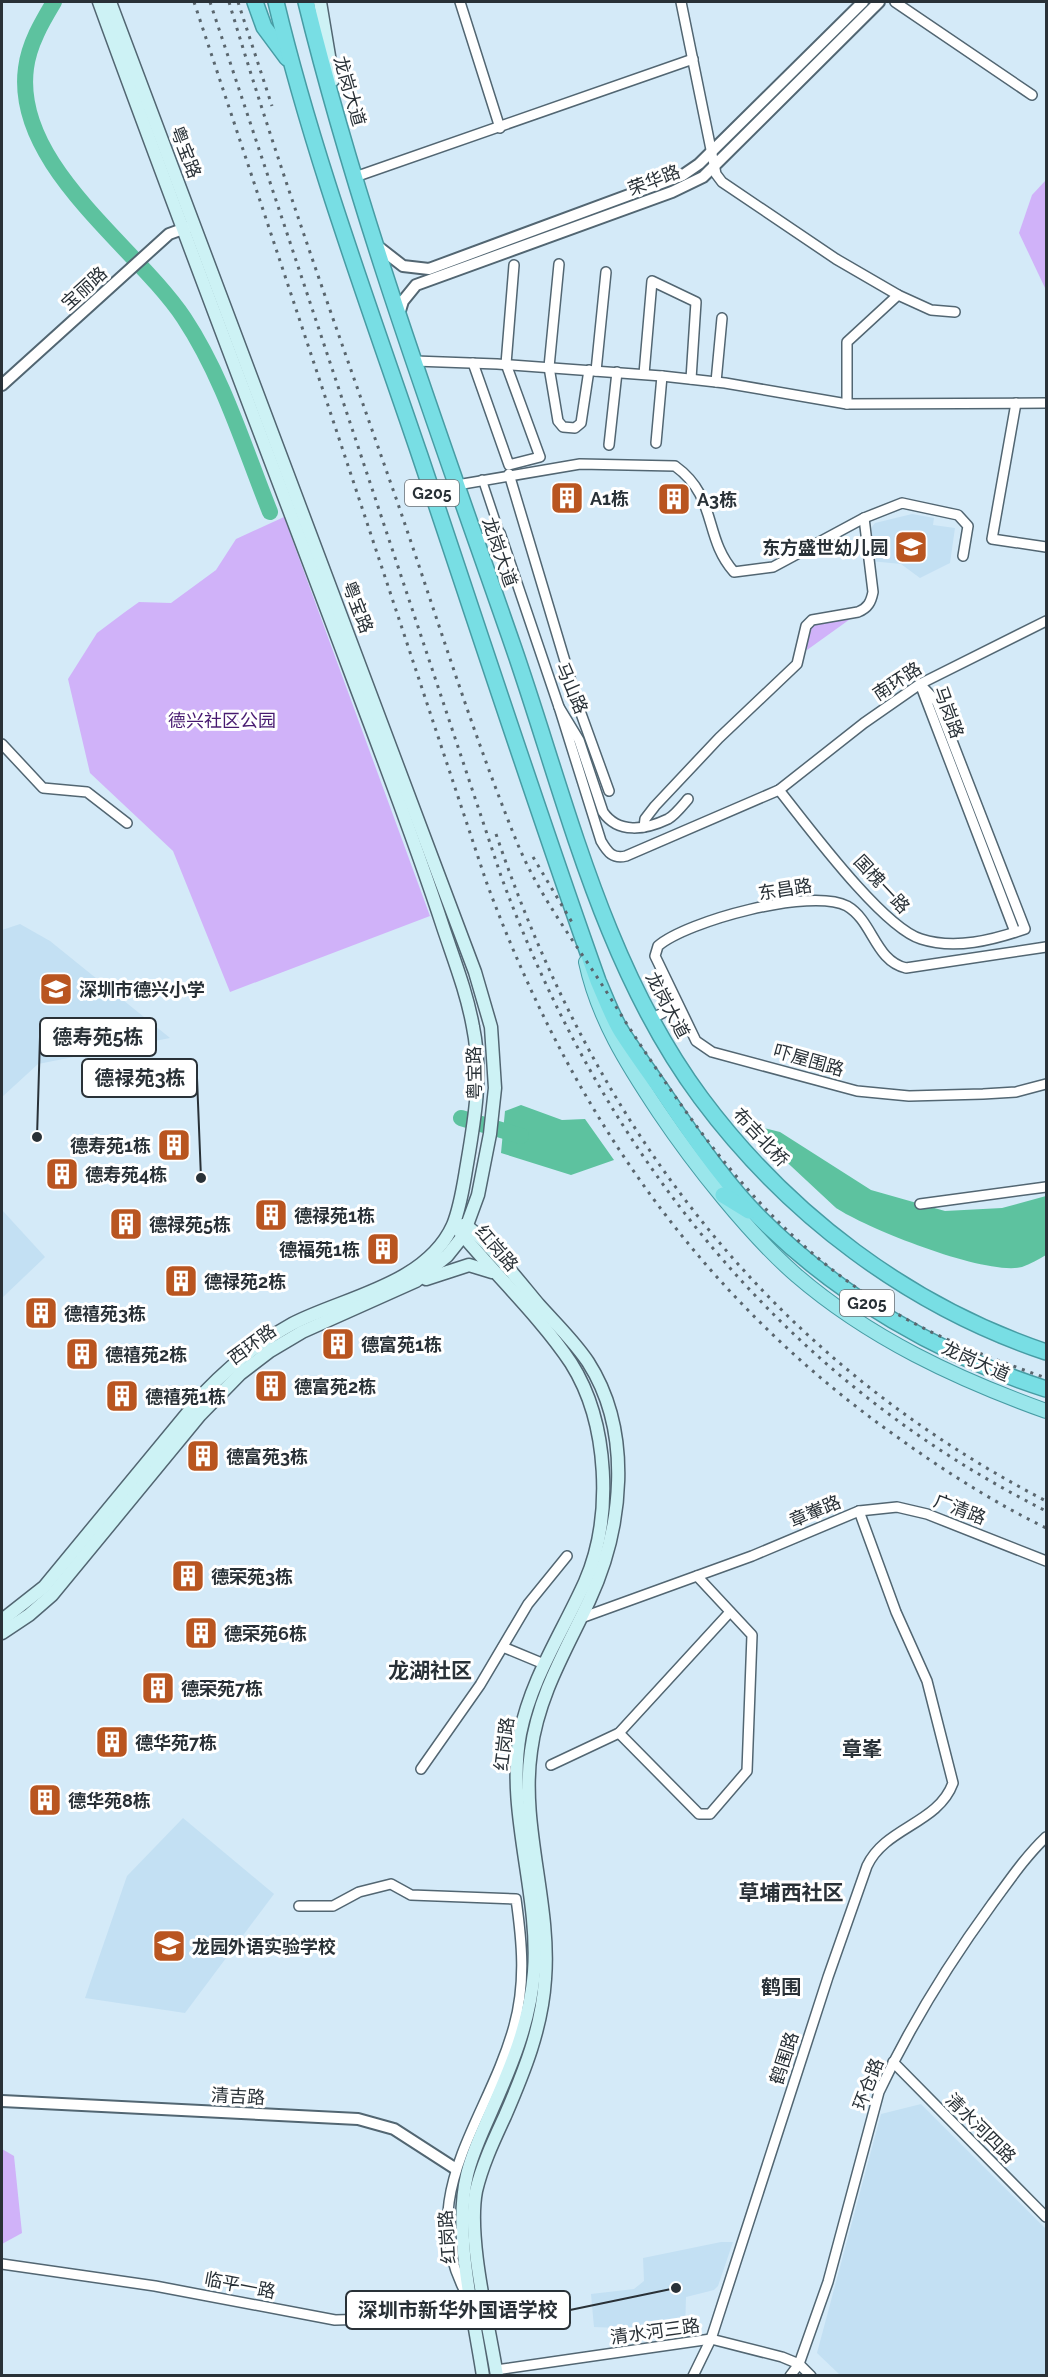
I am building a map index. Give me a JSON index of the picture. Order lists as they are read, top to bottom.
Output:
{
  "streets": {
    "highway": ["龙岗大道", "G205", "布吉北桥"],
    "main road": ["粤宝路", "红岗路", "西环路"],
    "street": [
      "荣华路",
      "宝丽路",
      "南环路",
      "马山路",
      "马岗路",
      "国槐一路",
      "东昌路",
      "吓屋围路",
      "广清路",
      "章輋路",
      "鹤围路",
      "环仓路",
      "清吉路",
      "清水河四路",
      "临平一路",
      "清水河三路"
    ]
  },
  "crossings": [
    ["龙岗大道", "荣华路"],
    ["龙岗大道", "布吉北桥"],
    ["粤宝路", "宝丽路"],
    ["粤宝路", "红岗路"],
    ["粤宝路", "西环路"],
    ["南环路", "马山路"],
    ["南环路", "马岗路"],
    ["南环路", "国槐一路"],
    ["马岗路", "国槐一路"],
    ["东昌路", "吓屋围路"],
    ["红岗路", "西环路"],
    ["红岗路", "章輋路"],
    ["红岗路", "临平一路"],
    ["红岗路", "清水河三路"],
    ["广清路", "章輋路"],
    ["章輋路", "鹤围路"],
    ["鹤围路", "清水河三路"],
    ["环仓路", "清水河四路"],
    ["环仓路", "清水河三路"]
  ],
  "districts": [
    "龙湖社区",
    "章峯",
    "草埔西社区",
    "鹤围"
  ],
  "parks": ["德兴社区公园"],
  "places": {
    "building": [
      "A1栋",
      "A3栋",
      "德寿苑1栋",
      "德寿苑4栋",
      "德禄苑1栋",
      "德禄苑5栋",
      "德福苑1栋",
      "德禄苑2栋",
      "德禧苑3栋",
      "德富苑1栋",
      "德禧苑2栋",
      "德富苑2栋",
      "德禧苑1栋",
      "德富苑3栋",
      "德荣苑3栋",
      "德荣苑6栋",
      "德荣苑7栋",
      "德华苑7栋",
      "德华苑8栋"
    ],
    "school or university": ["东方盛世幼儿园", "深圳市德兴小学", "龙园外语实验学校"],
    "other": ["德寿苑5栋", "德禄苑3栋", "深圳市新华外国语学校"]
  }
}
